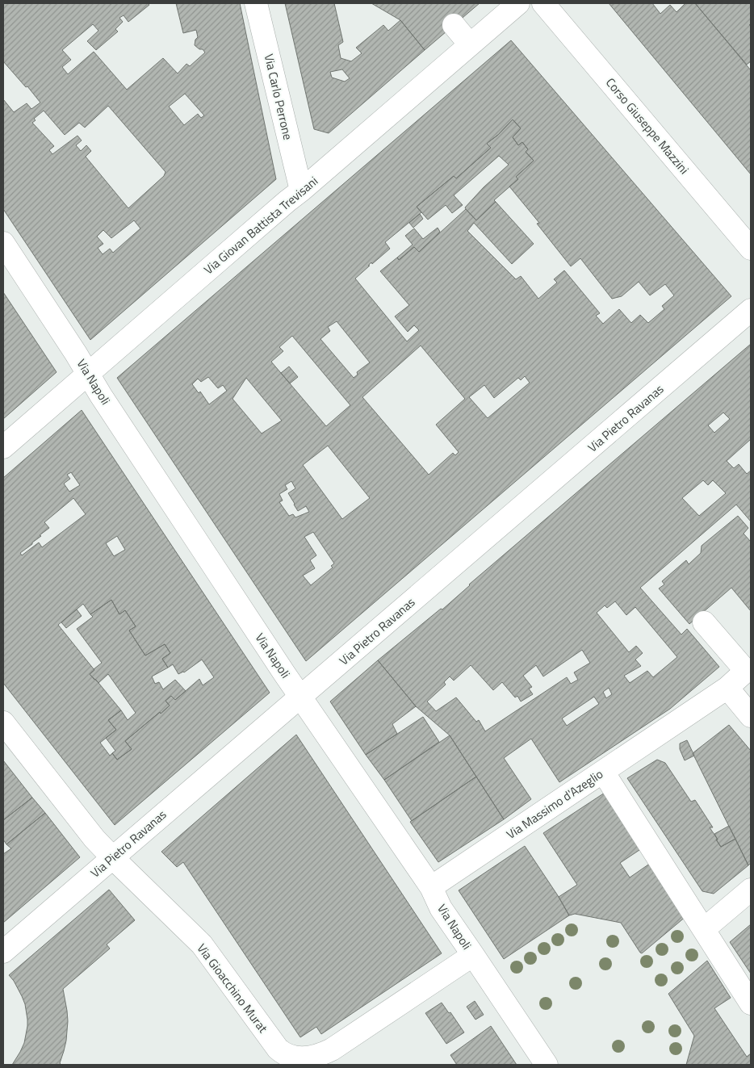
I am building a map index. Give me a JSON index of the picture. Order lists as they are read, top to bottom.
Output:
{
  "streets": {
    "street": [
      "Via Carlo Perrone",
      "Corso Giuseppe Mazzini",
      "Via Giovan Battista Trevisani",
      "Via Napoli",
      "Via Pietro Ravanas",
      "Via Massimo d'Azeglio",
      "Via Gioacchino Murat"
    ]
  },
  "crossings": [
    ["Via Carlo Perrone", "Via Giovan Battista Trevisani"],
    ["Via Giovan Battista Trevisani", "Via Napoli"],
    ["Via Napoli", "Via Pietro Ravanas"],
    ["Via Napoli", "Via Massimo d'Azeglio"],
    ["Via Napoli", "Via Gioacchino Murat"],
    ["Via Pietro Ravanas", "Via Gioacchino Murat"]
  ]
}
